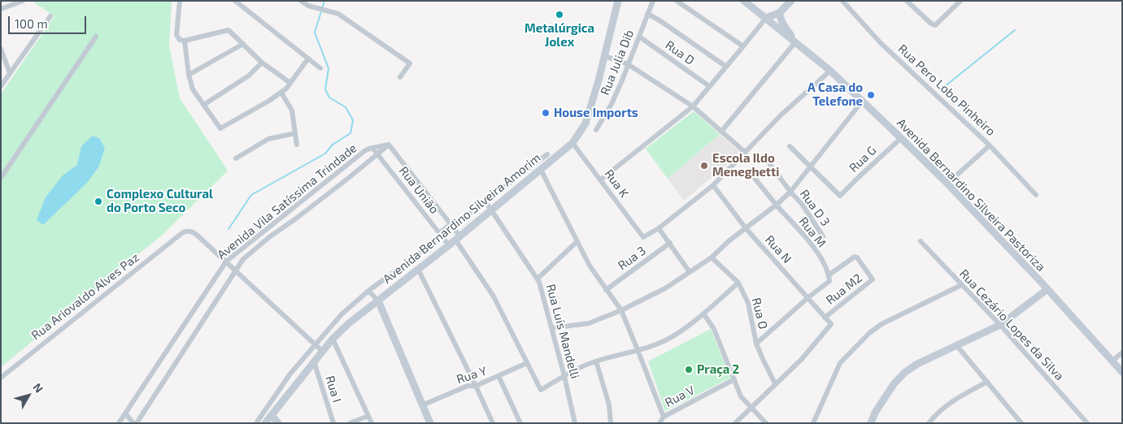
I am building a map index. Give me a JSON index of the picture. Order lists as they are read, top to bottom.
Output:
{
  "streets": {
    "main road": ["Avenida Bernardino Silveira Pastoriza", "Avenida Bernardino Silveira Amorim"],
    "street": [
      "Rua D",
      "Rua Julia Dib",
      "Rua Pero Lobo Pinheiro",
      "Rua G",
      "Rua K",
      "Rua União",
      "Avenida Vila Satíssima Trindade",
      "Rua D 3",
      "Rua M",
      "Rua N",
      "Rua 3",
      "Rua M2",
      "Rua Ariovaldo Alves Paz",
      "Rua O",
      "Rua Cezário Lopes da Silva",
      "Rua Luís Mandelli",
      "Rua Y",
      "Rua I",
      "Rua V"
    ]
  },
  "crossings": [
    ["Rua D", "Rua Julia Dib"],
    ["Rua G", "Avenida Bernardino Silveira Pastoriza"],
    ["Rua K", "Avenida Bernardino Silveira Amorim"],
    ["Rua União", "Avenida Vila Satíssima Trindade"],
    ["Rua União", "Avenida Bernardino Silveira Amorim"],
    ["Rua União", "Rua Luís Mandelli"],
    ["Rua União", "Rua Y"],
    ["Avenida Vila Satíssima Trindade", "Rua Ariovaldo Alves Paz"],
    ["Avenida Bernardino Silveira Amorim", "Rua Luís Mandelli"],
    ["Avenida Bernardino Silveira Amorim", "Rua I"],
    ["Rua M", "Rua M2"],
    ["Rua N", "Rua M2"],
    ["Rua N", "Rua O"]
  ],
  "places": [
    "Metalúrgica Jolex",
    "A Casa do Telefone",
    "House Imports",
    "Escola Ildo Meneghetti",
    "Complexo Cultural do Porto Seco",
    "Praça 2"
  ],
  "scale_bar": "100 m",
  "north": "top right"
}
